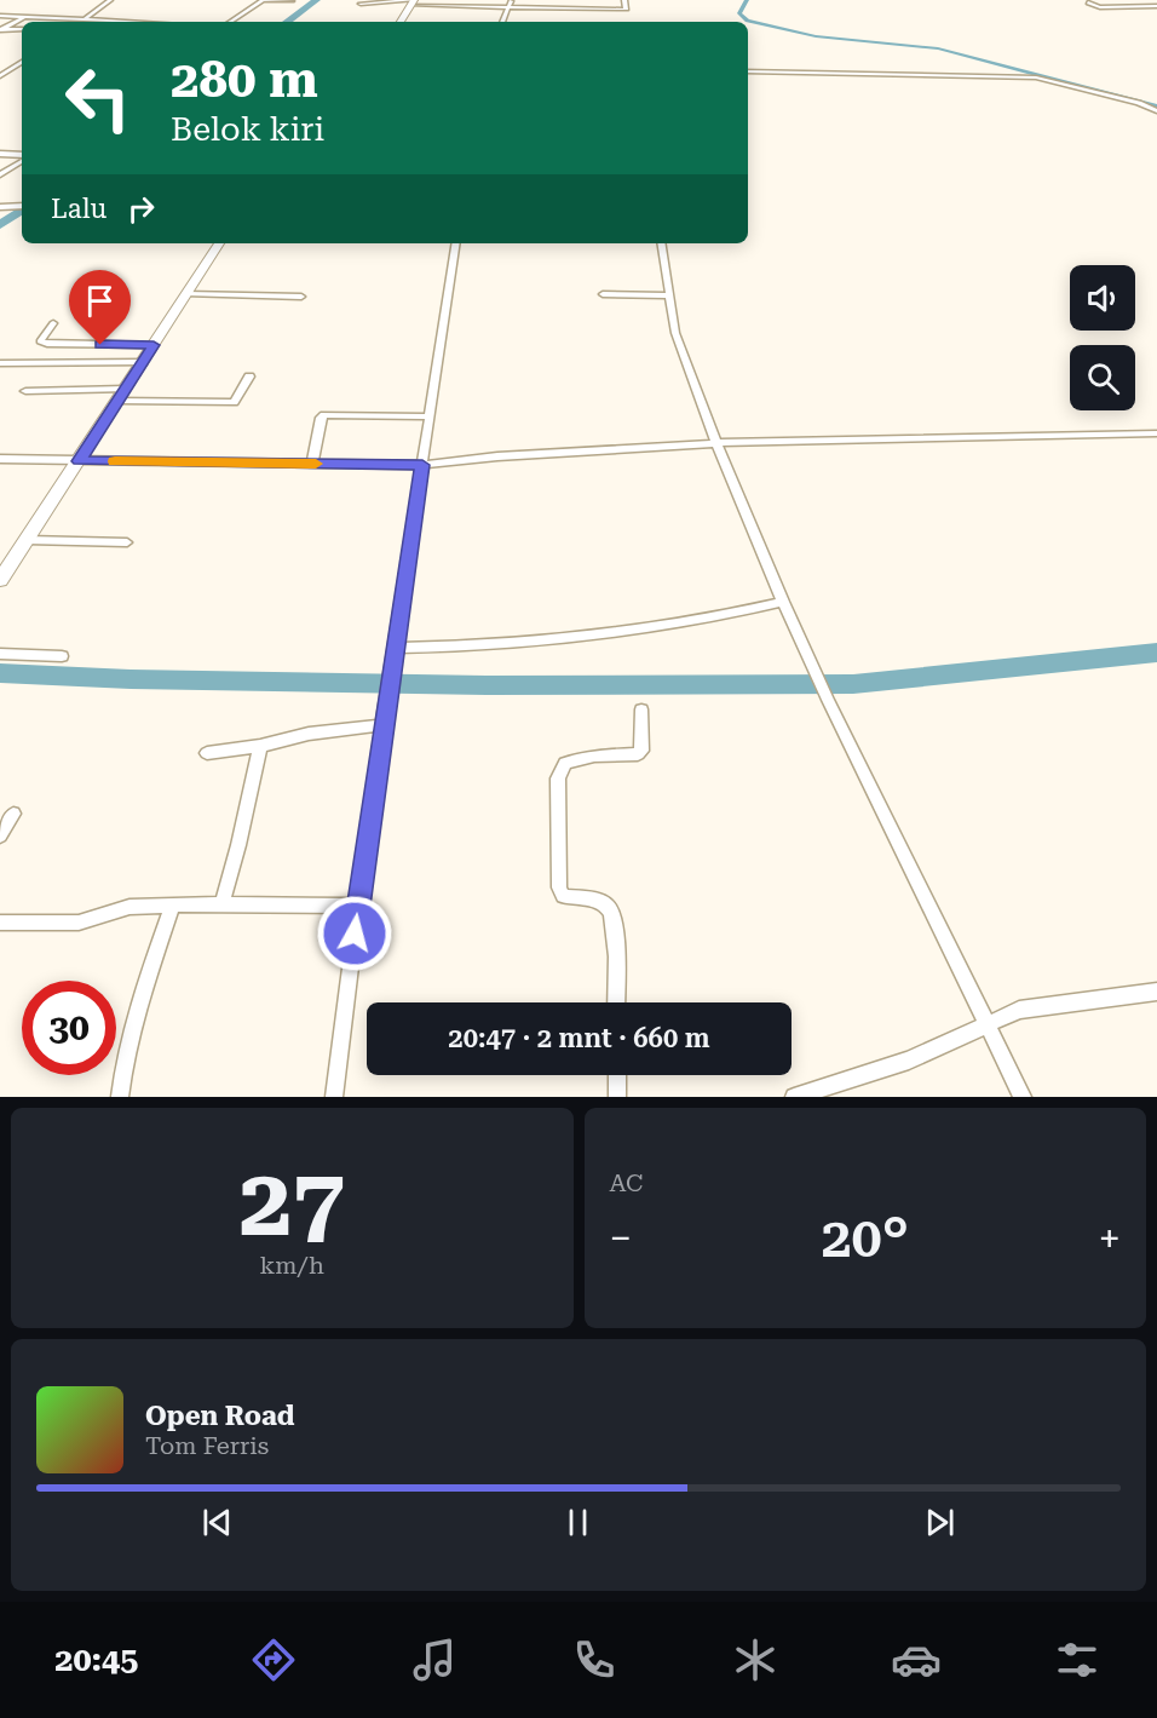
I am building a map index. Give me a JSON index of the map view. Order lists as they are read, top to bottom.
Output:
{
  "page": {
    "turn": ["280 m", "Belok kiri"],
    "then": "Lalu",
    "limit": "30",
    "trip": "20:47 · 2 mnt · 660 m",
    "tile": [
      ["27", "km/h"],
      "AC"
    ],
    "heat": ["−", "20°", "+"],
    "song": ["Open Road", "Tom Ferris"],
    "tabs": "20:45"
  }
}
